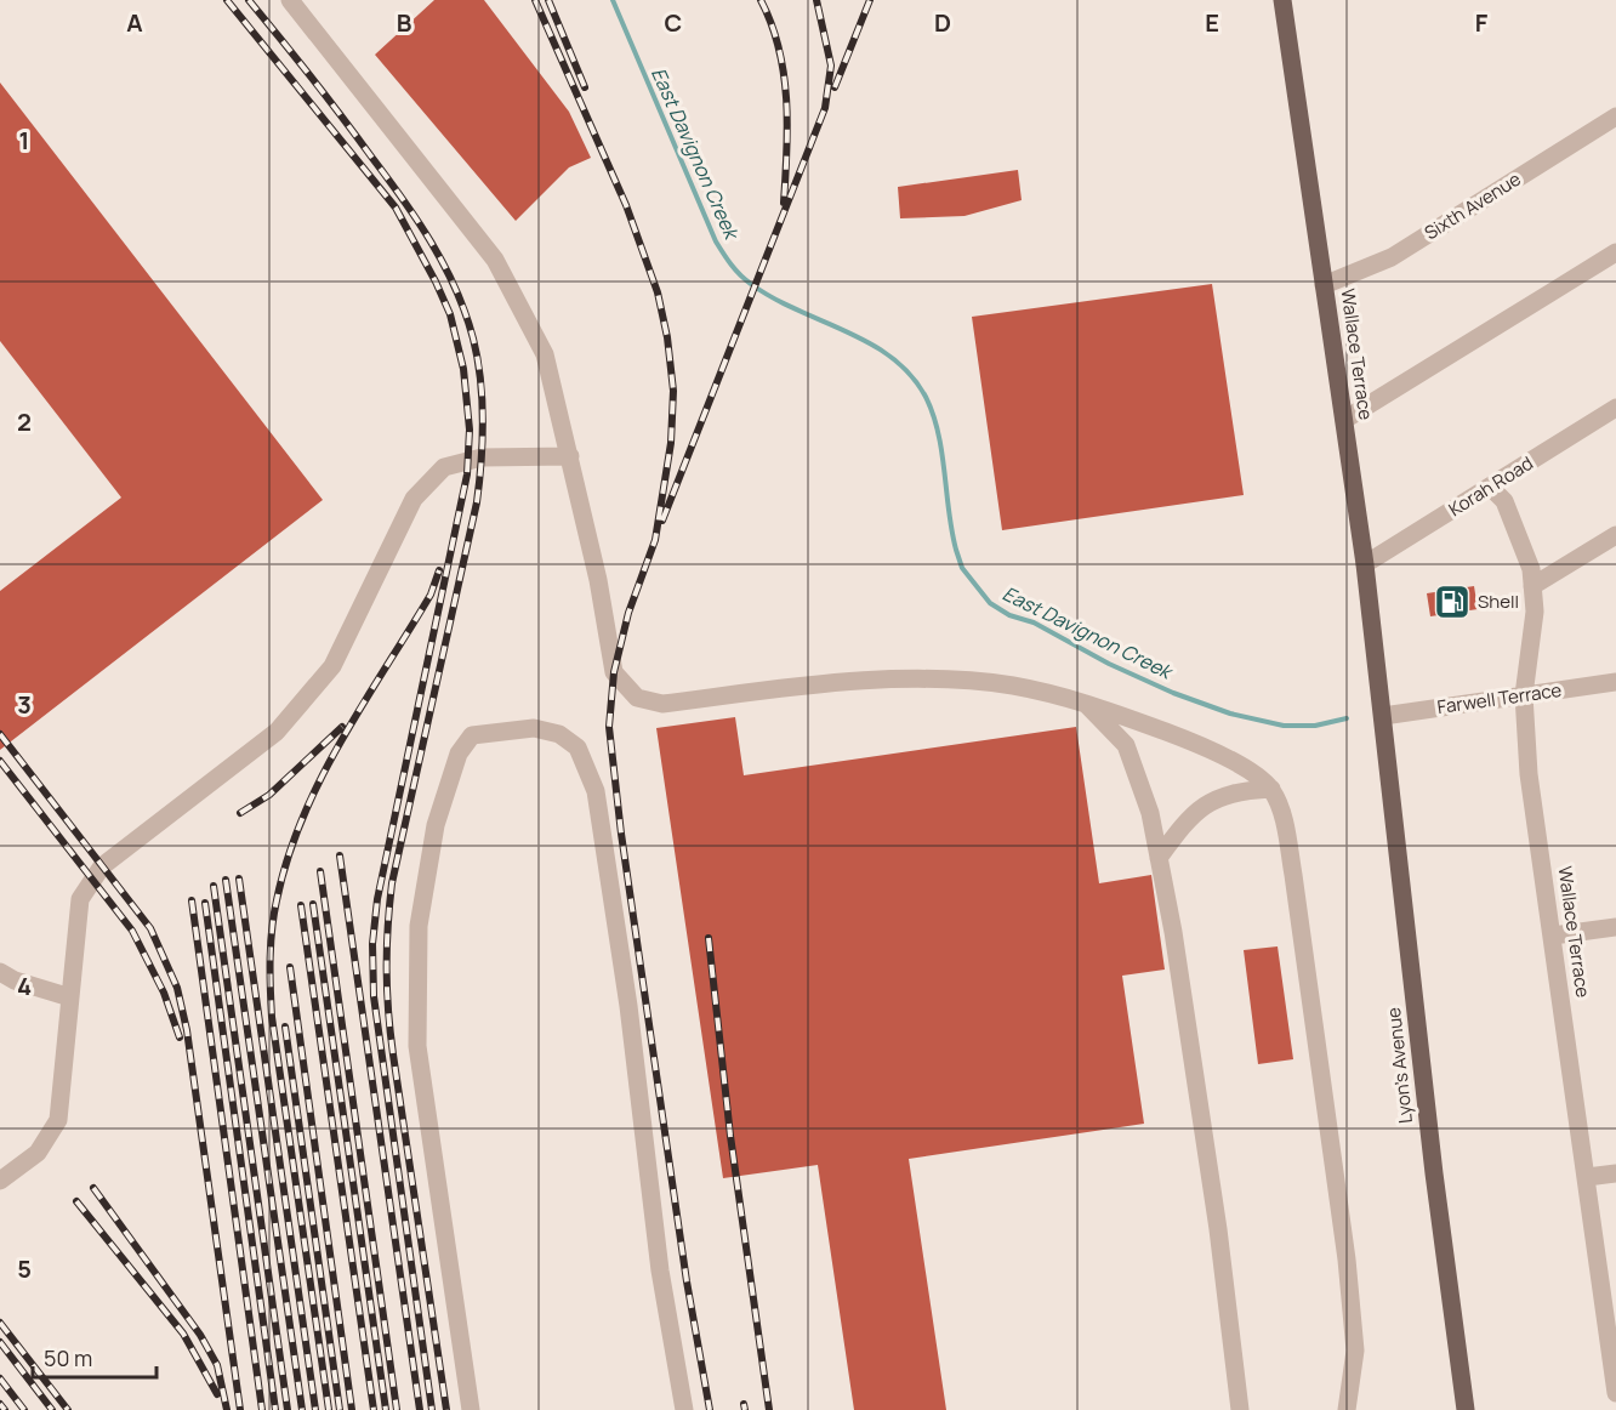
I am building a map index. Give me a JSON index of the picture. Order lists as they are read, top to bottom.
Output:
{
  "streets": {
    "main road": ["Wallace Terrace", "Lyon's Avenue"],
    "street": ["Sixth Avenue", "Korah Road", "Farwell Terrace"]
  },
  "crossings": [
    ["Sixth Avenue", "Wallace Terrace"],
    ["Wallace Terrace", "Korah Road"],
    ["Wallace Terrace", "Farwell Terrace"],
    ["Wallace Terrace", "Lyon's Avenue"],
    ["Farwell Terrace", "Lyon's Avenue"]
  ],
  "water": ["East Davignon Creek"],
  "places": {
    "fuel station": ["Shell"]
  },
  "scale_bar": "50 m",
  "grid": {
    "columns": [
      "A",
      "B",
      "C",
      "D",
      "E",
      "F"
    ],
    "rows": [
      "1",
      "2",
      "3",
      "4",
      "5"
    ]
  }
}
